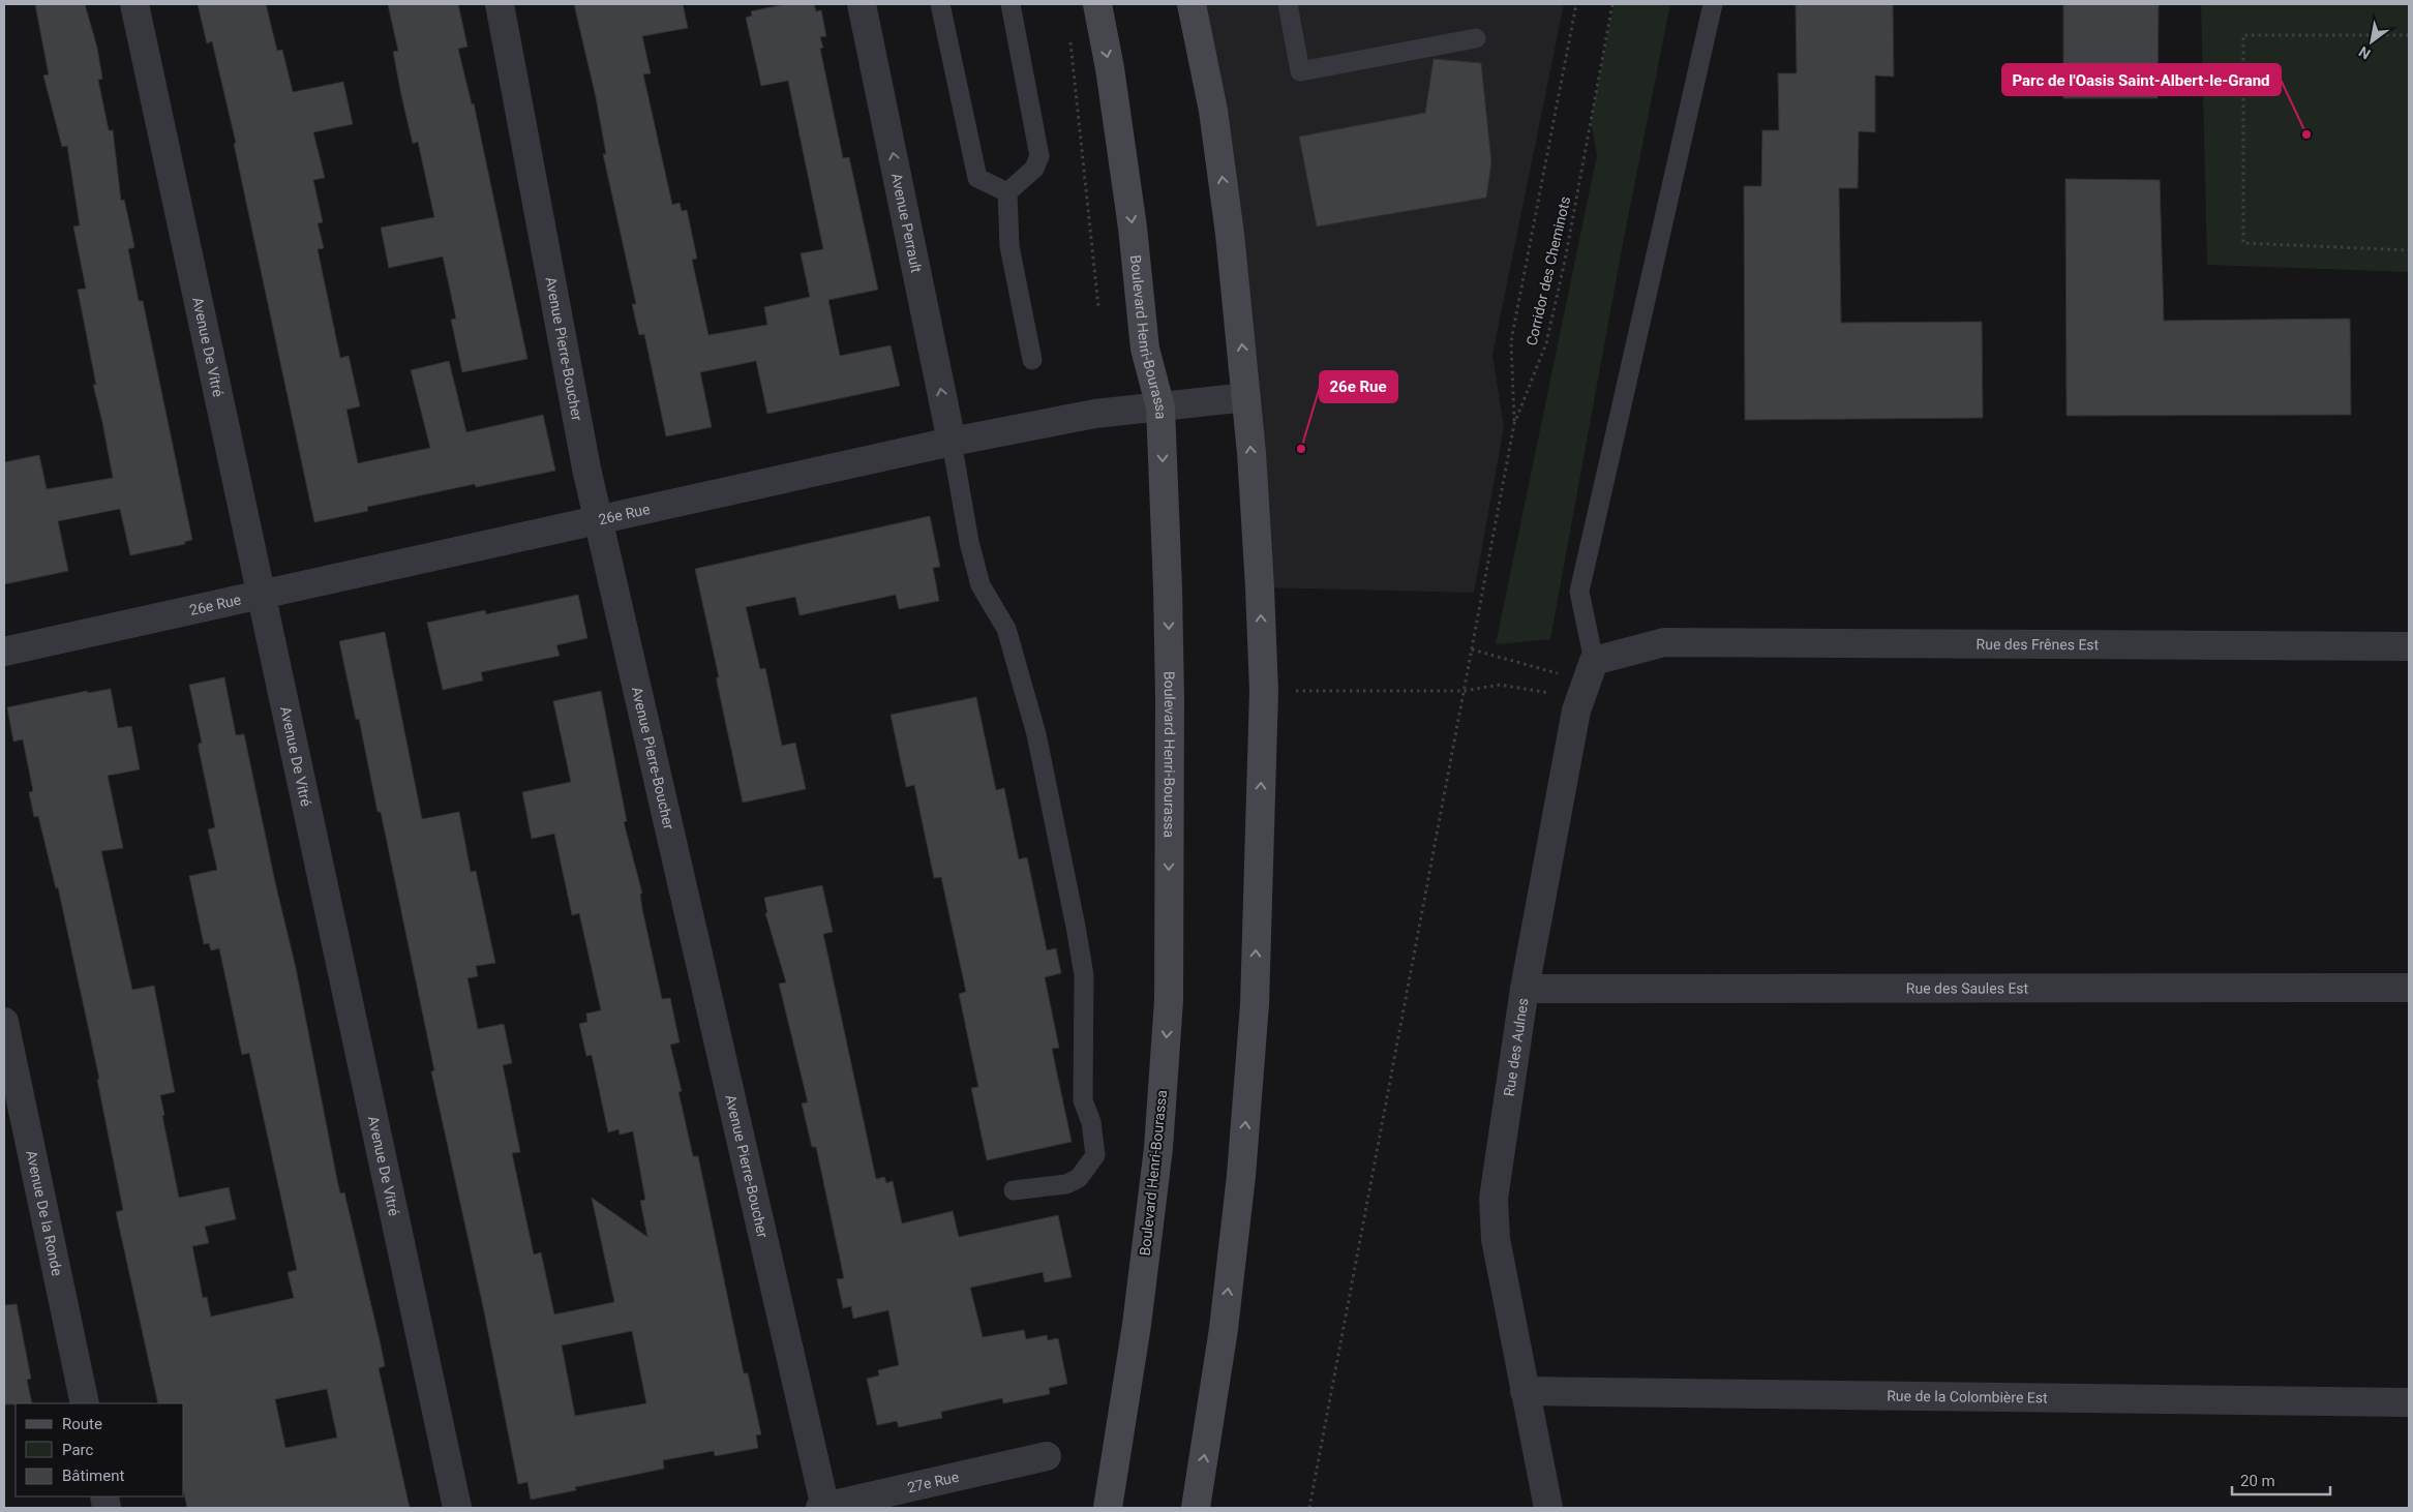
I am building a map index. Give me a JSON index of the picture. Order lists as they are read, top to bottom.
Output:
{
  "streets": {
    "main road": ["Boulevard Henri-Bourassa"],
    "street": [
      "Avenue Perrault",
      "Avenue De Vitré",
      "Avenue Pierre-Boucher",
      "26e Rue",
      "Rue des Frênes Est",
      "Rue des Saules Est",
      "Rue des Aulnes",
      "Avenue De la Ronde",
      "Rue de la Colombière Est",
      "27e Rue"
    ],
    "path": ["Corridor des Cheminots"]
  },
  "crossings": [
    ["Avenue Perrault", "26e Rue"],
    ["Boulevard Henri-Bourassa", "26e Rue"],
    ["Avenue De Vitré", "26e Rue"],
    ["Avenue Pierre-Boucher", "26e Rue"],
    ["Avenue Pierre-Boucher", "27e Rue"],
    ["Rue des Frênes Est", "Rue des Aulnes"],
    ["Rue des Saules Est", "Rue des Aulnes"],
    ["Rue des Aulnes", "Rue de la Colombière Est"]
  ],
  "one_way": ["Avenue Perrault"],
  "places": ["Parc de l'Oasis Saint-Albert-le-Grand", "26e Rue"],
  "legend": ["Route", "Parc", "Bâtiment"],
  "scale_bar": "20 m",
  "north": "bottom left"
}
